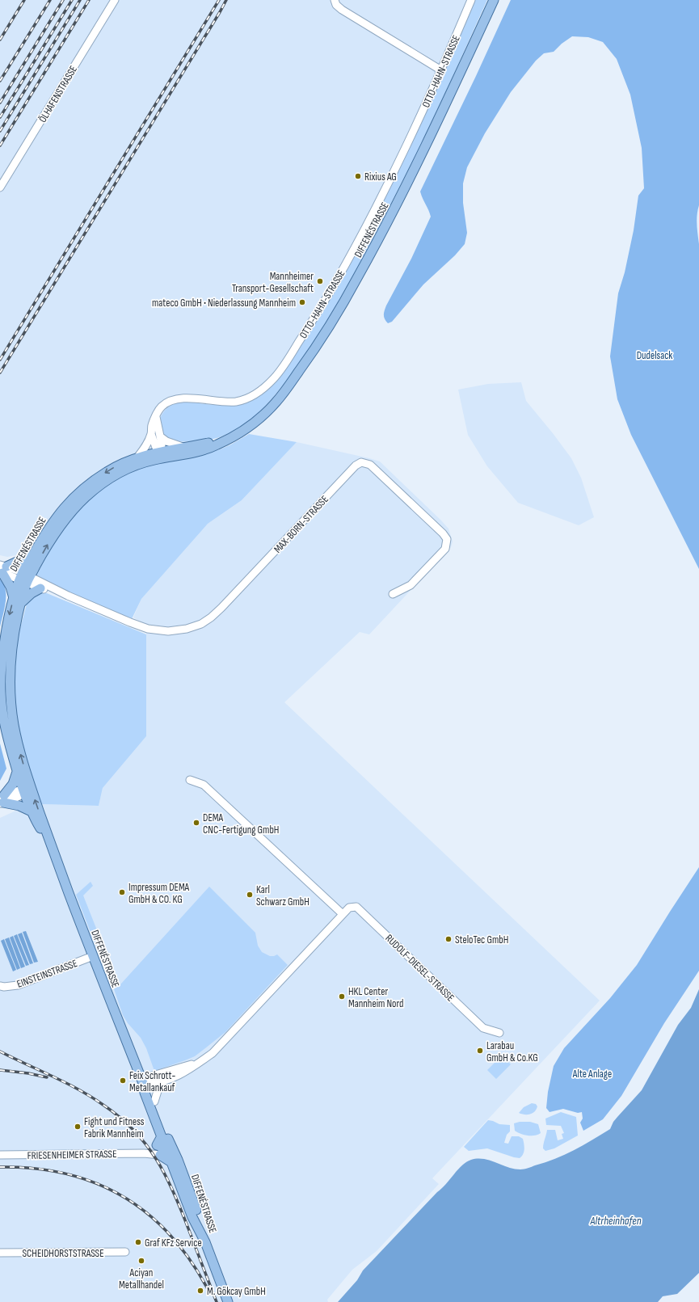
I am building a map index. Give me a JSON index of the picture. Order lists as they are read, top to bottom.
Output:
{
  "streets": {
    "main road": ["DIFFENÉSTRASSE"],
    "street": [
      "OTTO-HAHN-STRASSE",
      "ÖLHAFENSTRASSE",
      "MAX-BORN-STRASSE",
      "RUDOLF-DIESEL-STRASSE",
      "EINSTEINSTRASSE",
      "FRIESENHEIMER STRASSE",
      "SCHEIDHORSTSTRASSE"
    ]
  },
  "crossings": [
    ["OTTO-HAHN-STRASSE", "DIFFENÉSTRASSE"],
    ["DIFFENÉSTRASSE", "MAX-BORN-STRASSE"],
    ["DIFFENÉSTRASSE", "RUDOLF-DIESEL-STRASSE"],
    ["DIFFENÉSTRASSE", "EINSTEINSTRASSE"]
  ],
  "water": ["Altrheinhafen"],
  "parks": ["Dudelsack", "Alte Anlage"],
  "places": [
    "Rixius AG",
    "Mannheimer Transport-Gesellschaft",
    "mateco GmbH • Niederlassung Mannheim",
    "DEMA CNC-Fertigung GmbH",
    "Impressum DEMA GmbH & CO. KG",
    "Karl Schwarz GmbH",
    "SteloTec GmbH",
    "HKL Center Mannheim Nord",
    "Larabau GmbH & Co.KG",
    "Feix Schrott- Metallankauf",
    "Fight und Fitness Fabrik Mannheim",
    "Graf KFz Service",
    "Aciyan Metallhandel",
    "M. Gökcay GmbH"
  ]
}
